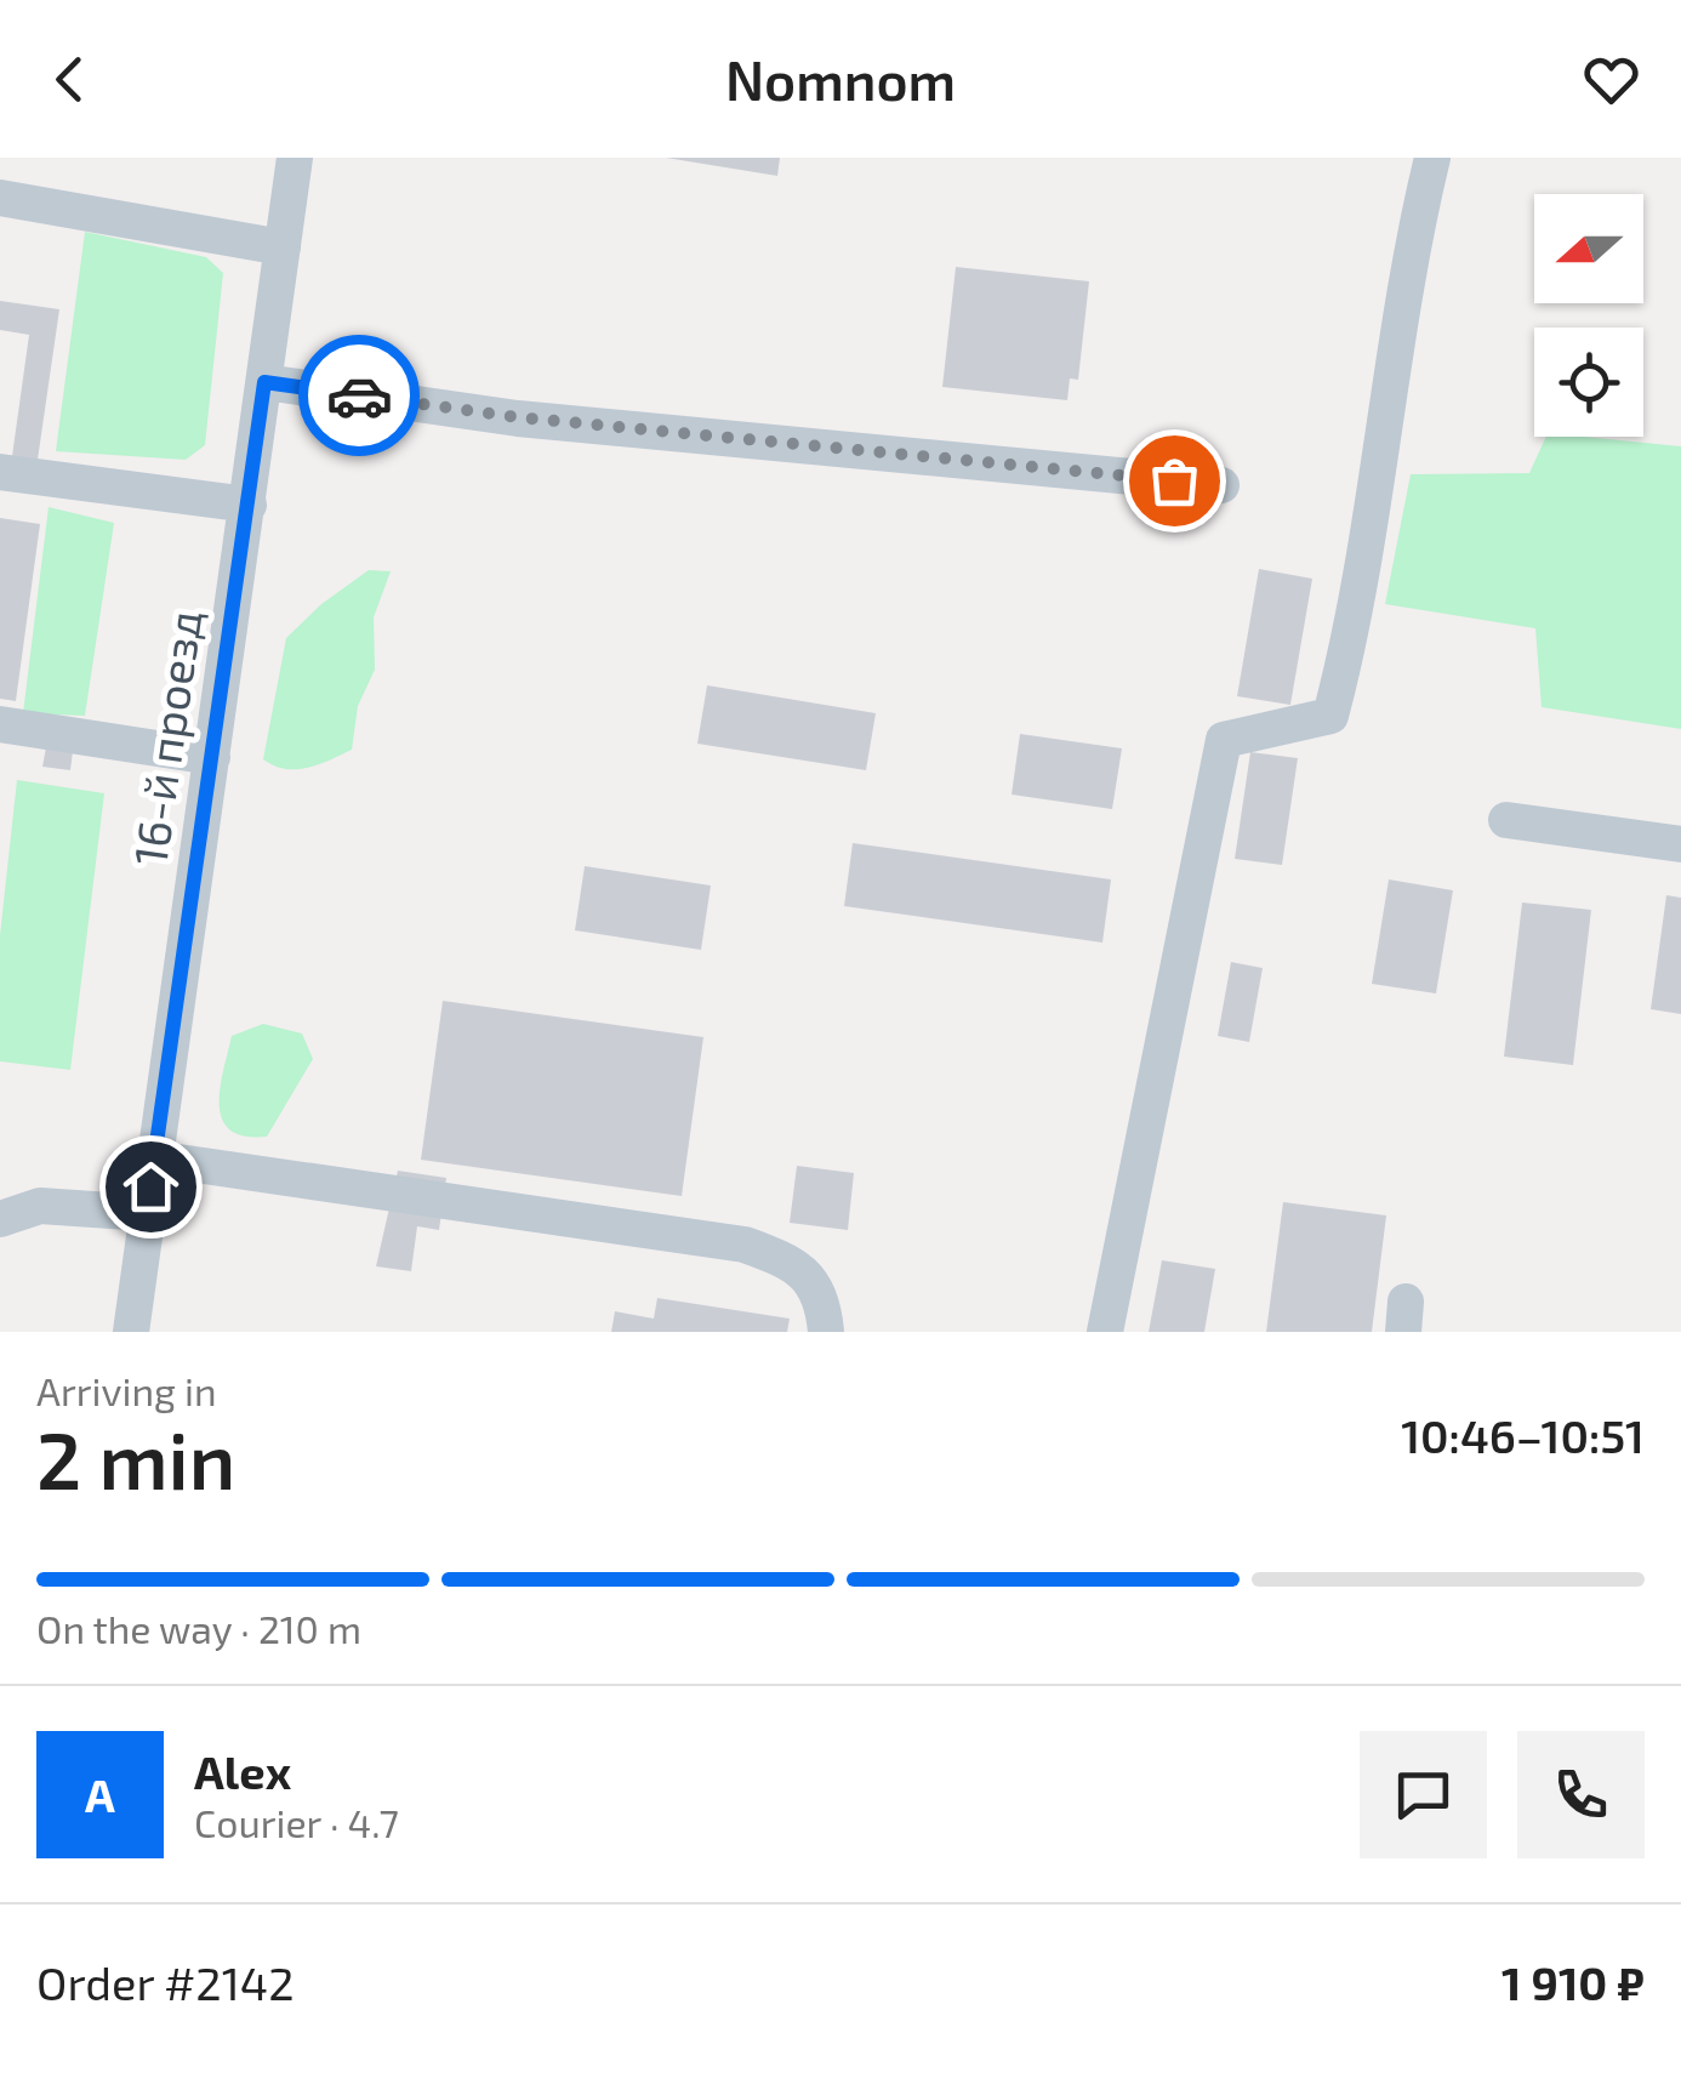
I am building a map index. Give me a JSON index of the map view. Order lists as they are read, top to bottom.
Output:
{
  "streets": {
    "street": ["16-й проезд"]
  },
  "north": "left",
  "page": {
    "header": "Nomnom",
    "heading": ["2 min", "Arriving in", "10:46–10:51"],
    "panel": [
      "Alex",
      "Courier · 4.7",
      "Order #2142",
      "1 910 ₽"
    ],
    "bar": "On the way · 210 m",
    "round": "A"
  }
}
